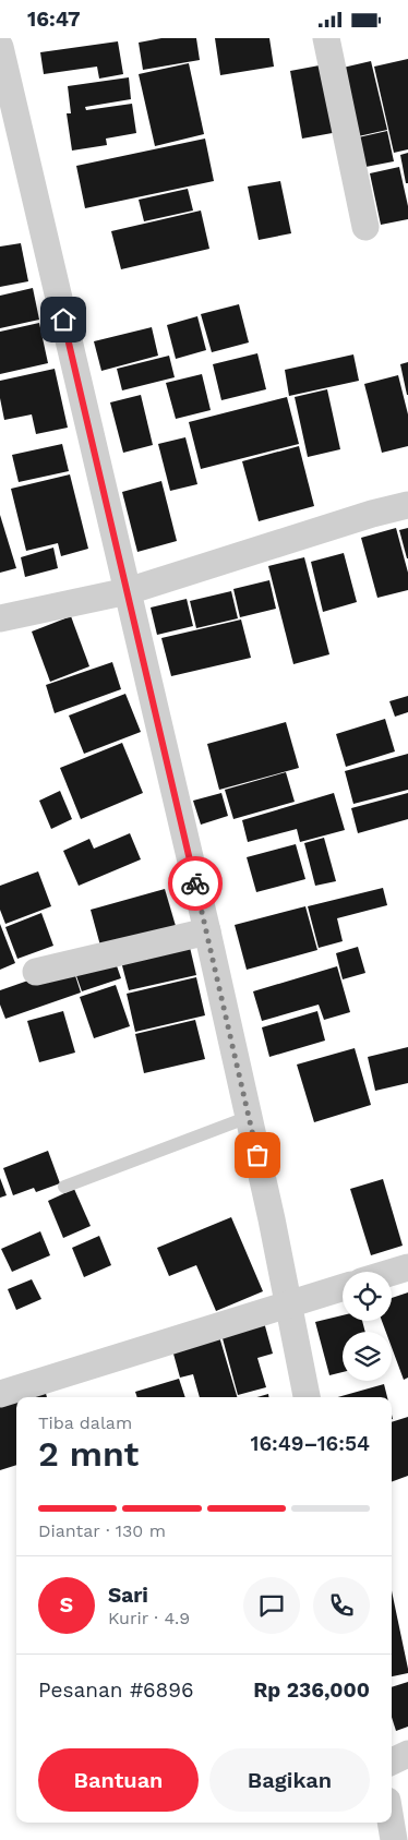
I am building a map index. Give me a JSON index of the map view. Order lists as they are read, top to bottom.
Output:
{
  "page": {
    "status": "16:47",
    "heading": ["2 mnt", "Tiba dalam", "16:49–16:54"],
    "panel": [
      "Sari",
      "Kurir · 4.9",
      "Pesanan #6896",
      "Rp 236,000"
    ],
    "bar": "Diantar · 130 m",
    "round": "S",
    "buttons": ["Bantuan", "Bagikan"]
  }
}
